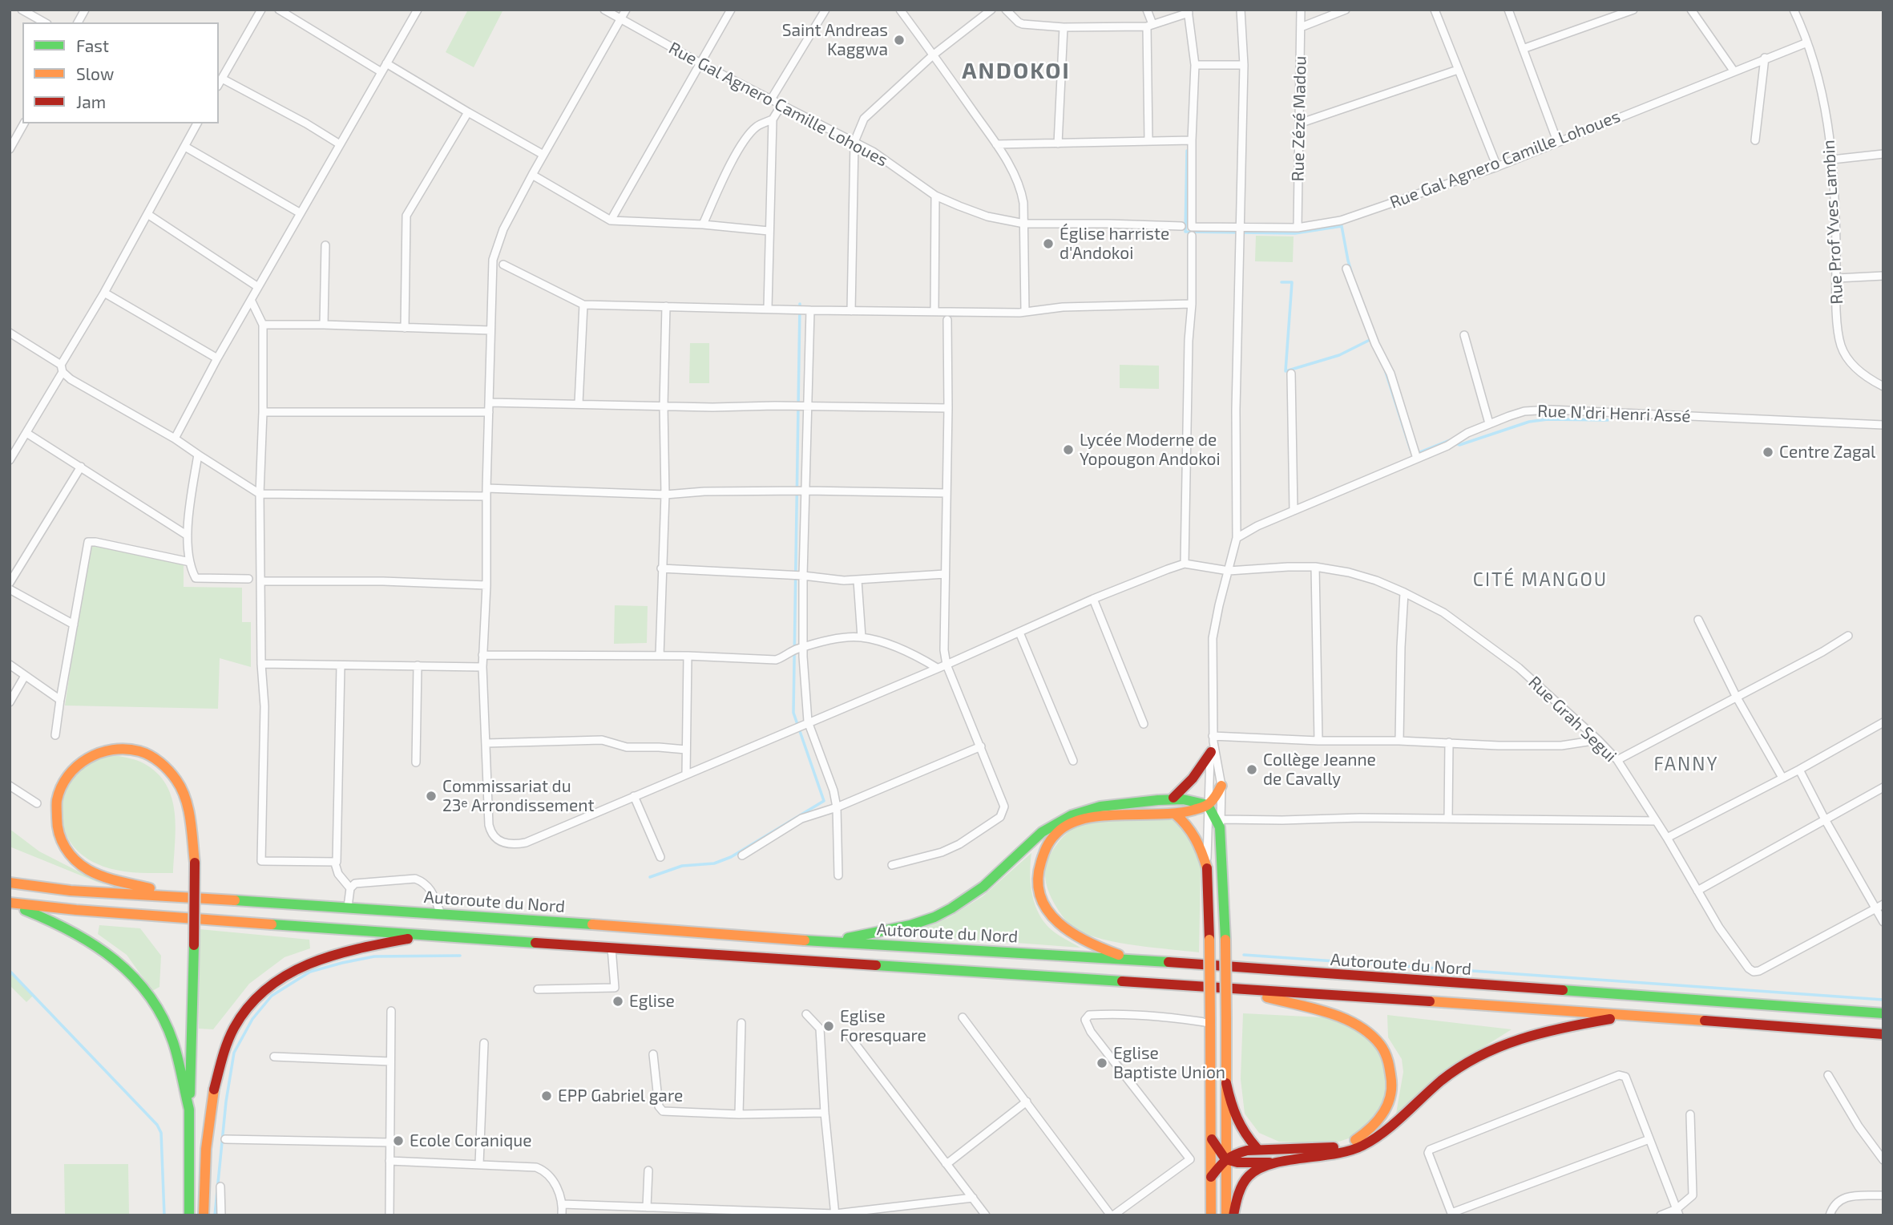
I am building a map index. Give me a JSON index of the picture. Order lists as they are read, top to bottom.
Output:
{
  "streets": {
    "main road": ["Autoroute du Nord"],
    "street": [
      "Rue Gal Agnero Camille Lohoues",
      "Rue Zézé Madou",
      "Rue Prof Yves Lambin",
      "Rue N’dri Henri Assé",
      "Rue Grah Segui"
    ]
  },
  "crossings": [
    ["Rue Gal Agnero Camille Lohoues", "Rue Zézé Madou"],
    ["Rue Gal Agnero Camille Lohoues", "Rue Prof Yves Lambin"]
  ],
  "districts": ["ANDOKOI", "CITÉ MANGOU", "FANNY"],
  "places": [
    "Saint Andreas Kaggwa",
    "Église harriste d'Andokoi",
    "Lycée Moderne de Yopougon Andokoi",
    "Centre Zagal",
    "Collège Jeanne de Cavally",
    "Commissariat du 23ᵉ Arrondissement",
    "Eglise",
    "Eglise Foresquare",
    "Eglise Baptiste Union",
    "EPP Gabriel gare",
    "Ecole Coranique"
  ],
  "legend": ["Fast", "Slow", "Jam"]
}
